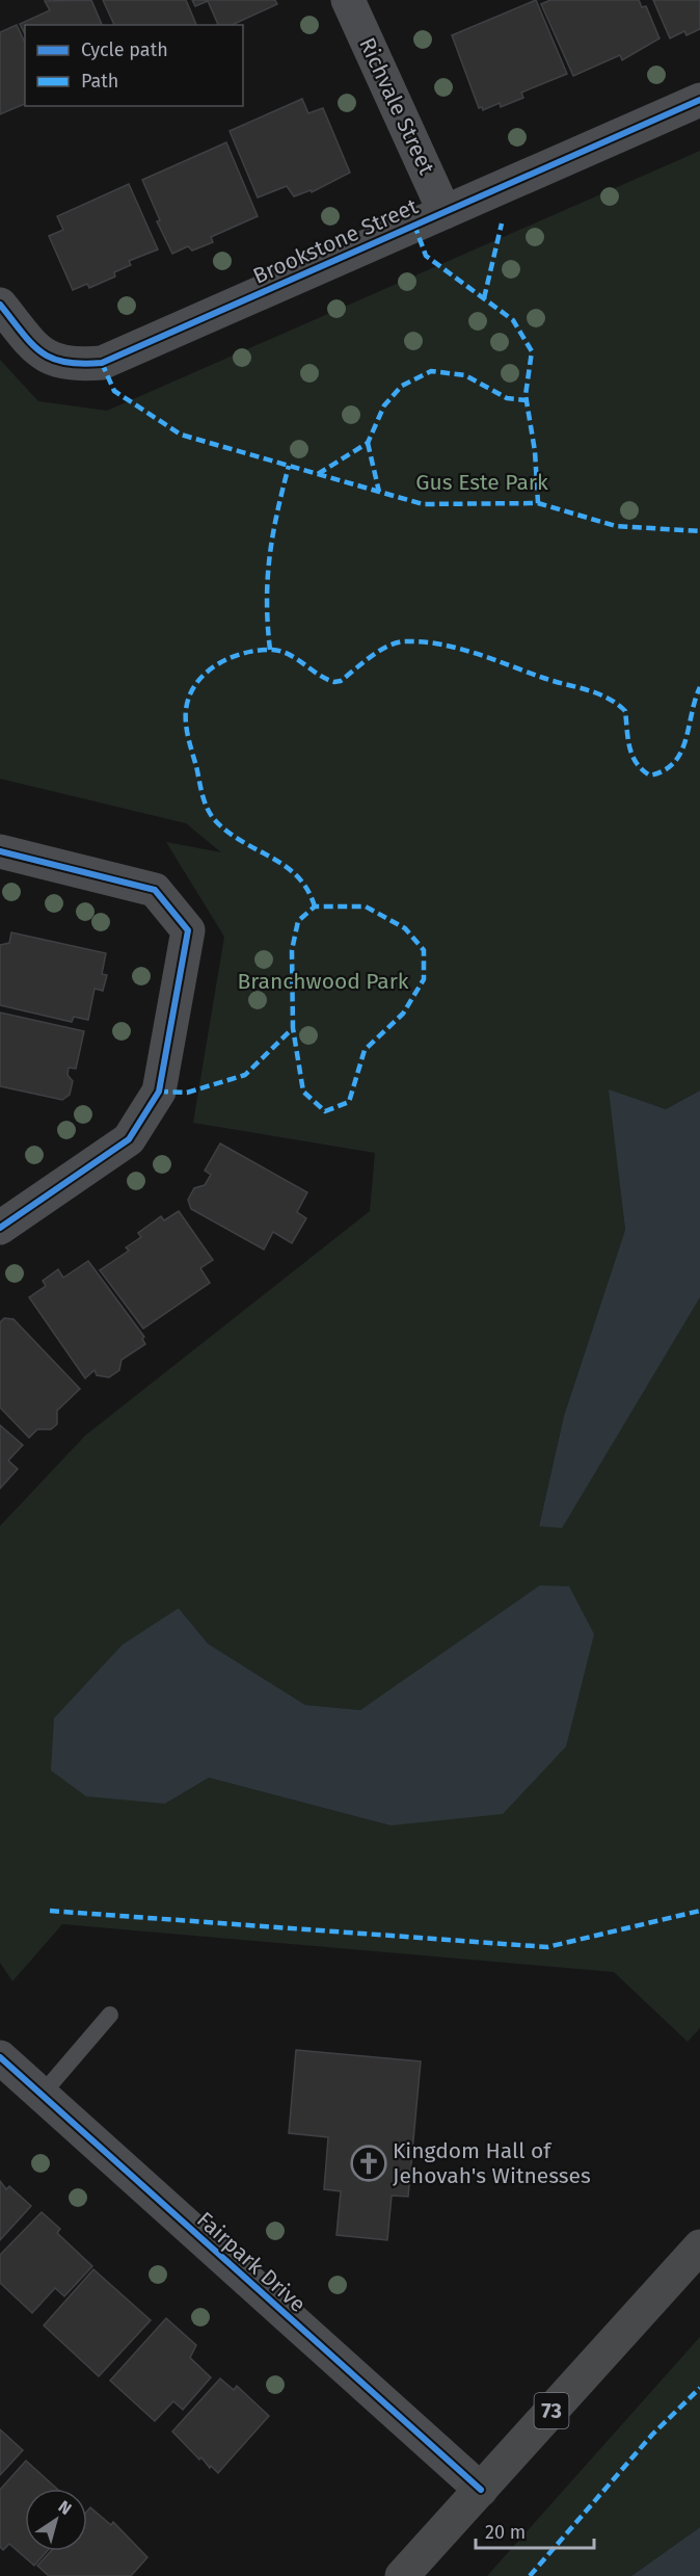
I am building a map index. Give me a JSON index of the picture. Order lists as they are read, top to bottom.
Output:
{
  "streets": {
    "main road": ["73"],
    "street": ["Richvale Street", "Brookstone Street", "Fairpark Drive"]
  },
  "crossings": [
    ["Richvale Street", "Brookstone Street"],
    ["Fairpark Drive", "73"]
  ],
  "parks": ["Gus Este Park", "Branchwood Park"],
  "places": {
    "church": ["Kingdom Hall of Jehovah's Witnesses"]
  },
  "legend": ["Cycle path", "Path"],
  "scale_bar": "20 m",
  "north": "top right"
}
